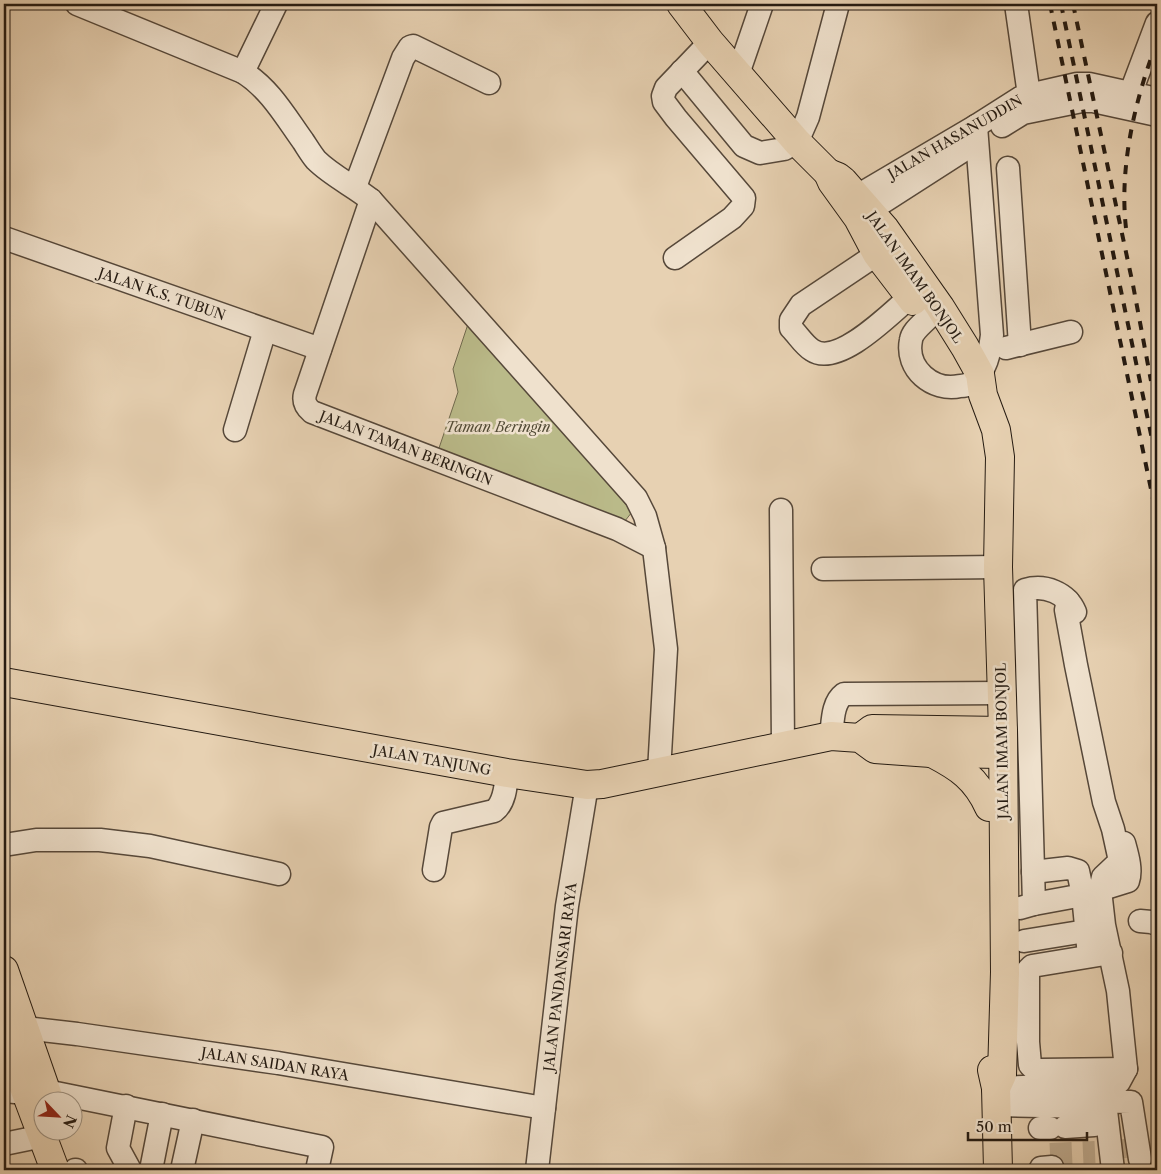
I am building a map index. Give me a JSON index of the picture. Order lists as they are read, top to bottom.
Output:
{
  "streets": {
    "main road": ["JALAN IMAM BONJOL", "JALAN TANJUNG"],
    "street": [
      "JALAN HASANUDDIN",
      "JALAN K.S. TUBUN",
      "JALAN TAMAN BERINGIN",
      "JALAN PANDANSARI RAYA",
      "JALAN SAIDAN RAYA"
    ]
  },
  "crossings": [
    ["JALAN HASANUDDIN", "JALAN IMAM BONJOL"],
    ["JALAN IMAM BONJOL", "JALAN TANJUNG"],
    ["JALAN K.S. TUBUN", "JALAN TAMAN BERINGIN"],
    ["JALAN TANJUNG", "JALAN PANDANSARI RAYA"],
    ["JALAN PANDANSARI RAYA", "JALAN SAIDAN RAYA"]
  ],
  "parks": ["Taman Beringin"],
  "scale_bar": "50 m",
  "north": "bottom right"
}
